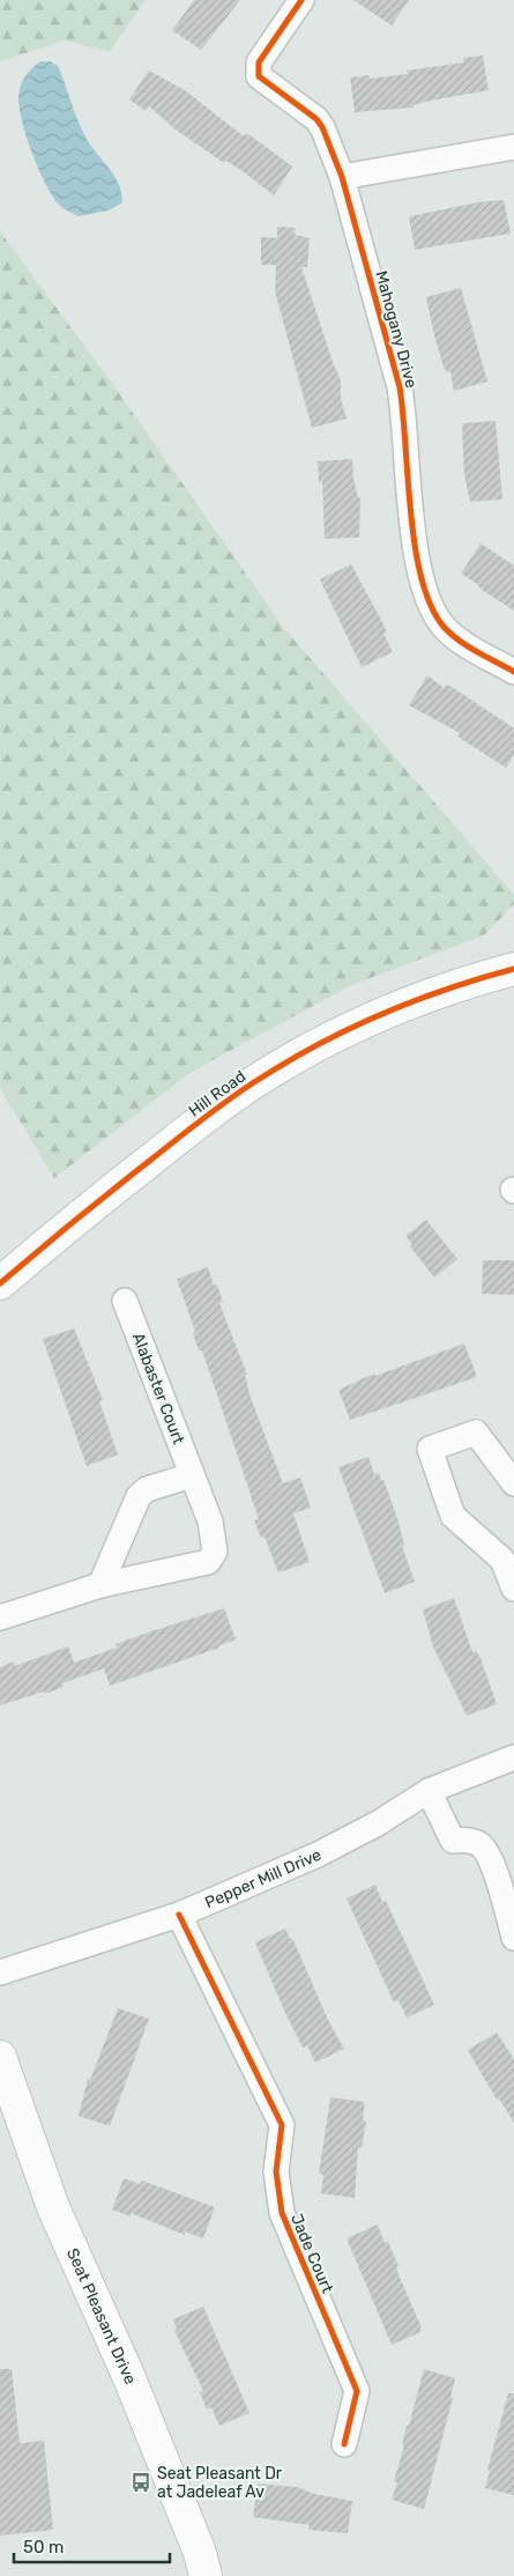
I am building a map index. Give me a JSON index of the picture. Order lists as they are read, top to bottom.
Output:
{
  "streets": {
    "street": [
      "Mahogany Drive",
      "Hill Road",
      "Alabaster Court",
      "Pepper Mill Drive",
      "Jade Court",
      "Seat Pleasant Drive"
    ]
  },
  "crossings": [
    ["Pepper Mill Drive", "Jade Court"]
  ],
  "places": {
    "bus stop": ["Seat Pleasant Dr at Jadeleaf Av"]
  },
  "scale_bar": "50 m"
}
